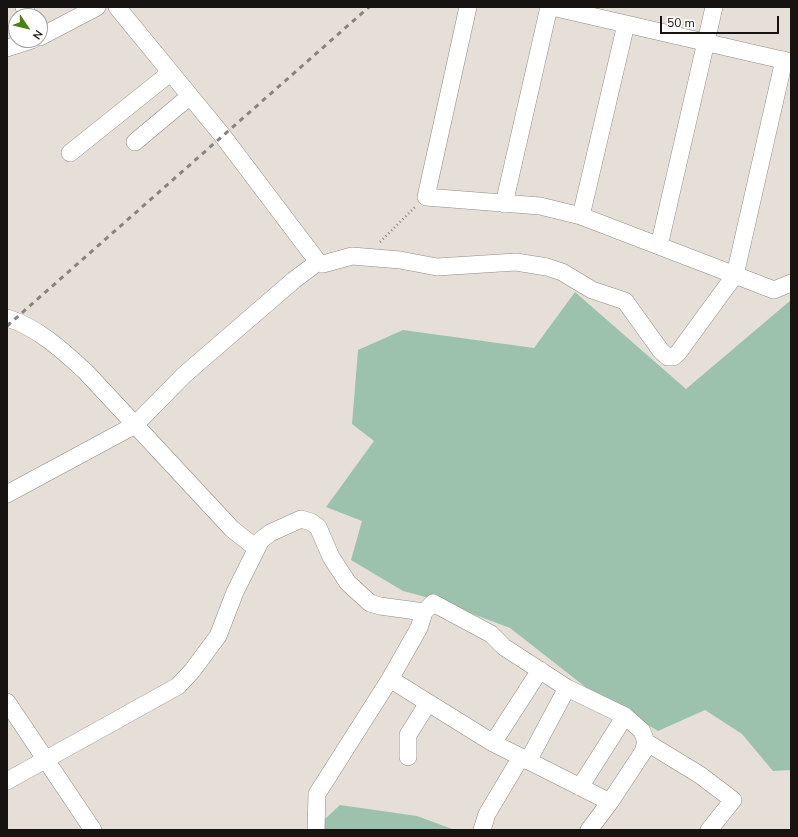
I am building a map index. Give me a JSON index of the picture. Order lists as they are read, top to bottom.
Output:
{
  "scale_bar": "50 m",
  "north": "bottom right"
}
